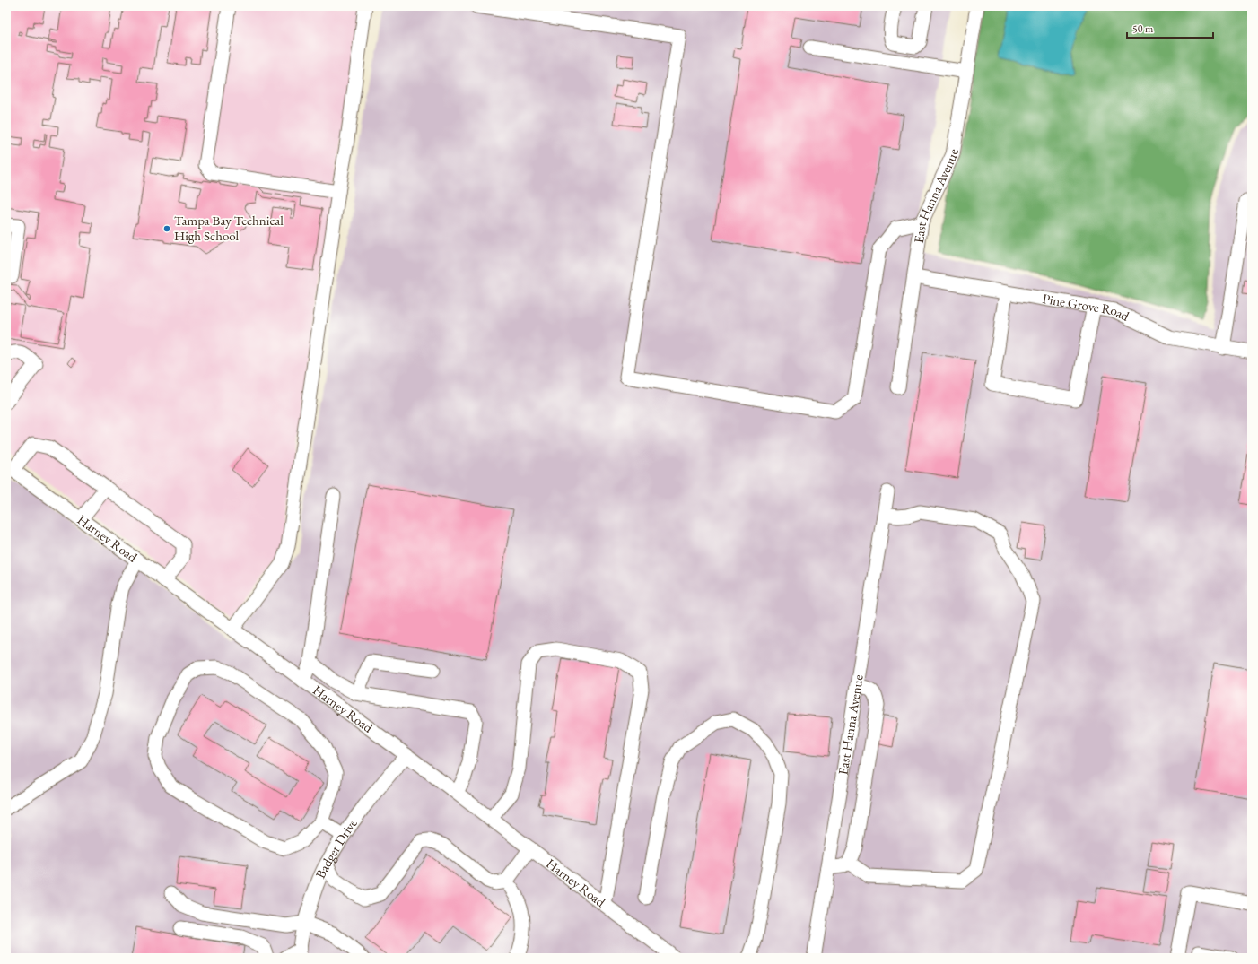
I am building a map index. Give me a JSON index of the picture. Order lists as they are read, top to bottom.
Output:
{
  "streets": {
    "street": [
      "East Hanna Avenue",
      "Pine Grove Road",
      "Harney Road",
      "Badger Drive"
    ]
  },
  "crossings": [
    ["East Hanna Avenue", "Pine Grove Road"],
    ["Harney Road", "Badger Drive"]
  ],
  "places": ["Tampa Bay Technical High School"],
  "scale_bar": "50 m"
}
